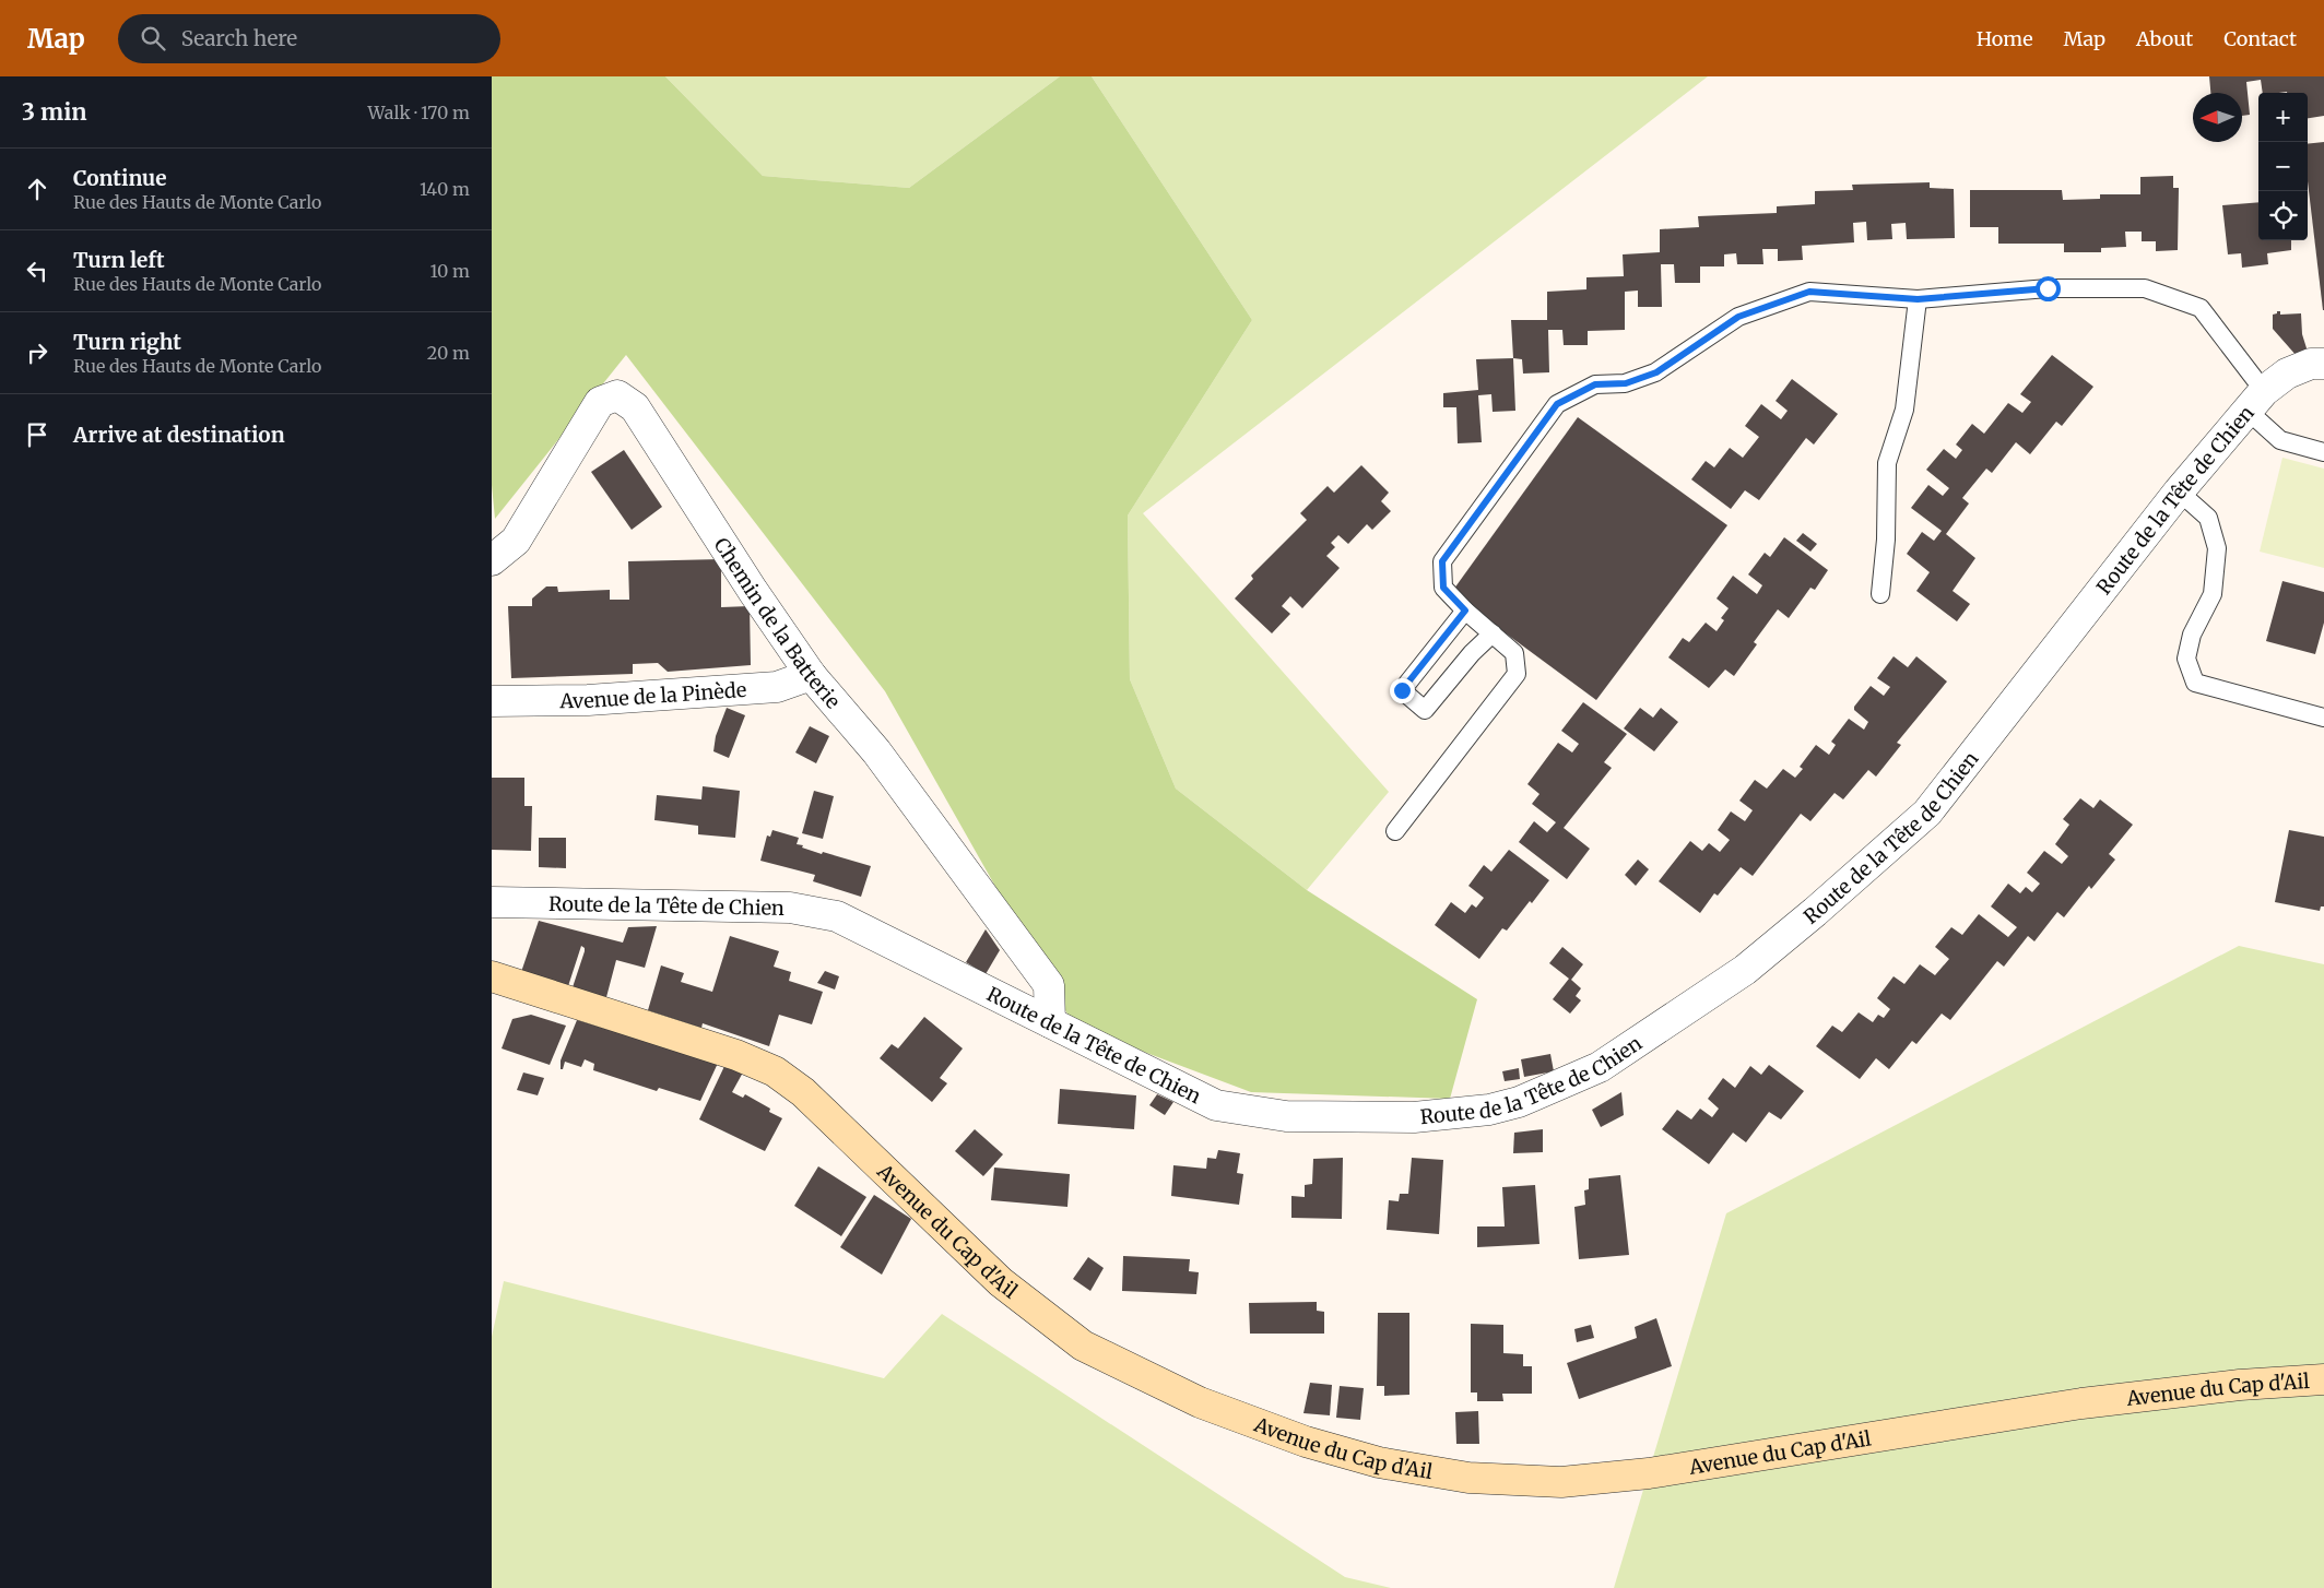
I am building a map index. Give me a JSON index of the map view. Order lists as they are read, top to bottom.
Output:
{
  "streets": {
    "street": [
      "Route de la Tête de Chien",
      "Chemin de la Batterie",
      "Avenue de la Pinède",
      "Avenue du Cap d'Ail"
    ]
  },
  "crossings": [
    ["Route de la Tête de Chien", "Chemin de la Batterie"],
    ["Chemin de la Batterie", "Avenue de la Pinède"]
  ],
  "north": "left",
  "page": {
    "header": "Map",
    "search": "Search here",
    "nav": [
      "Home",
      "Map",
      "About",
      "Contact"
    ],
    "heading": ["3 min", "Walk · 170 m"],
    "map_buttons": ["+", "−"],
    "list": [
      ["Continue", "Rue des Hauts de Monte Carlo", "140 m"],
      ["Turn left", "Rue des Hauts de Monte Carlo", "10 m"],
      ["Turn right", "Rue des Hauts de Monte Carlo", "20 m"],
      "Arrive at destination"
    ]
  }
}
